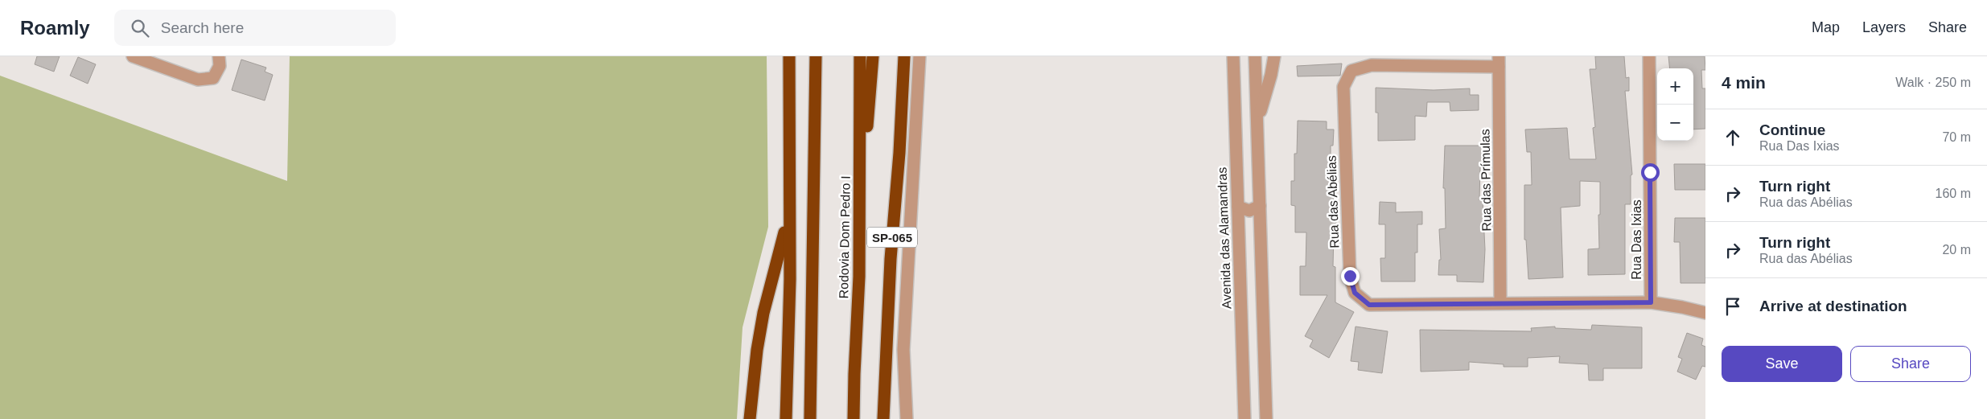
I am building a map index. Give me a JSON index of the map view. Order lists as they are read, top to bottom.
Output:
{
  "streets": {
    "highway": ["Rodovia Dom Pedro I", "SP-065"],
    "street": [
      "Rua das Prímulas",
      "Rua das Abélias",
      "Avenida das Alamandras",
      "Rua Das Ixias"
    ]
  },
  "crossings": [
    ["Rua das Prímulas", "Rua das Abélias"],
    ["Rua das Abélias", "Rua Das Ixias"]
  ],
  "page": {
    "header": "Roamly",
    "search": "Search here",
    "nav": ["Map", "Layers", "Share"],
    "heading": ["4 min", "Walk · 250 m"],
    "map_buttons": ["+", "−"],
    "list": [
      ["Continue", "Rua Das Ixias", "70 m"],
      ["Turn right", "Rua das Abélias", "160 m"],
      ["Turn right", "Rua das Abélias", "20 m"],
      "Arrive at destination"
    ],
    "buttons": ["Save", "Share"]
  }
}
